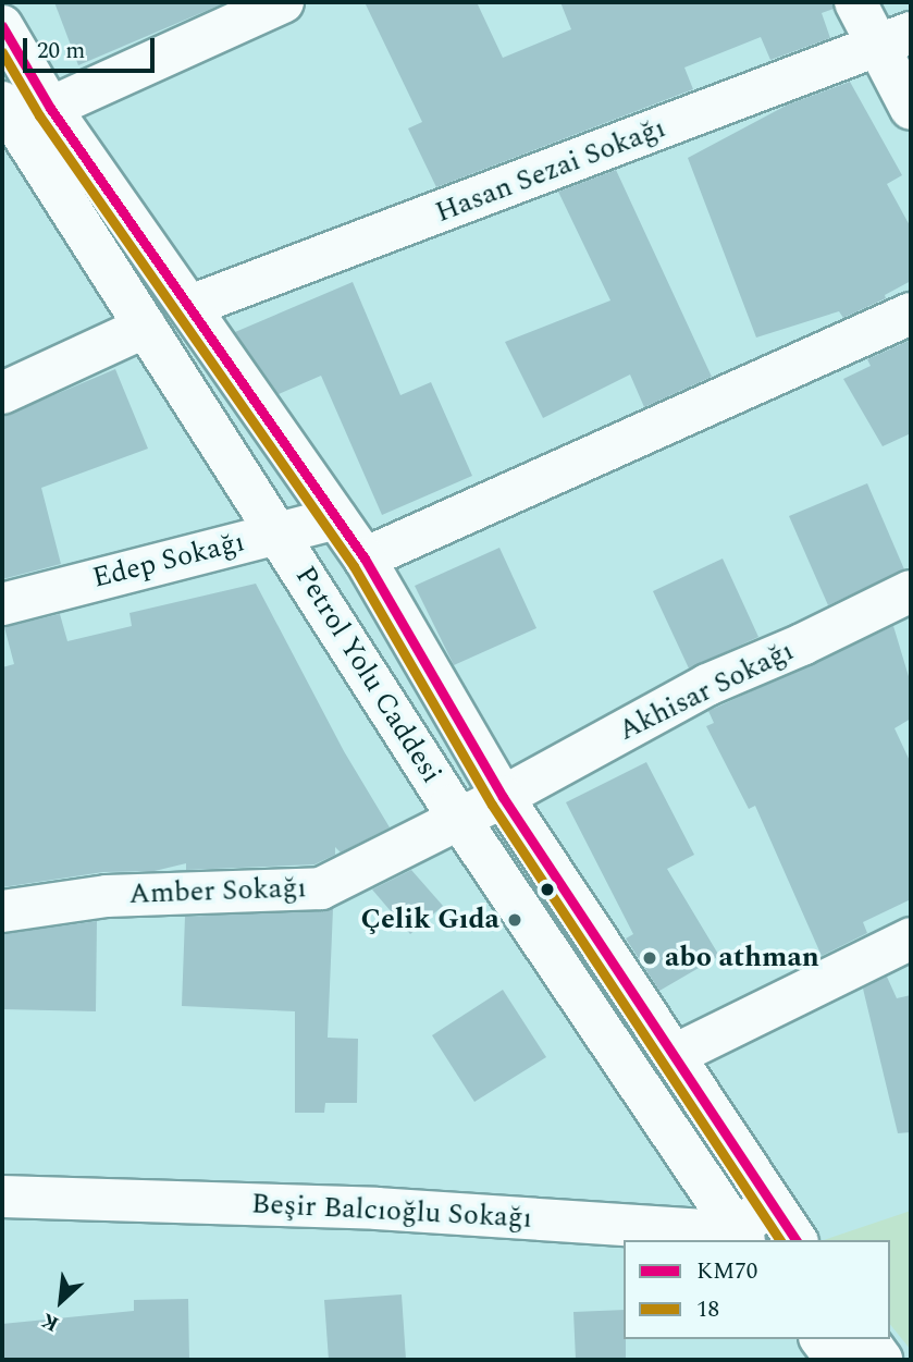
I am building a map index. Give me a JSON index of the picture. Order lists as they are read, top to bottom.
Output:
{
  "streets": {
    "street": [
      "Hasan Sezai Sokağı",
      "Edep Sokağı",
      "Petrol Yolu Caddesi",
      "Akhisar Sokağı",
      "Amber Sokağı",
      "Beşir Balcıoğlu Sokağı"
    ]
  },
  "crossings": [
    ["Hasan Sezai Sokağı", "Petrol Yolu Caddesi"],
    ["Edep Sokağı", "Petrol Yolu Caddesi"],
    ["Petrol Yolu Caddesi", "Akhisar Sokağı"],
    ["Petrol Yolu Caddesi", "Amber Sokağı"],
    ["Petrol Yolu Caddesi", "Beşir Balcıoğlu Sokağı"],
    ["Akhisar Sokağı", "Amber Sokağı"]
  ],
  "places": ["Çelik Gıda", "abo athman"],
  "lines": ["transit line KM70", "transit line 18"],
  "legend": ["KM70", "18"],
  "scale_bar": "20 m",
  "north": "bottom left"
}
